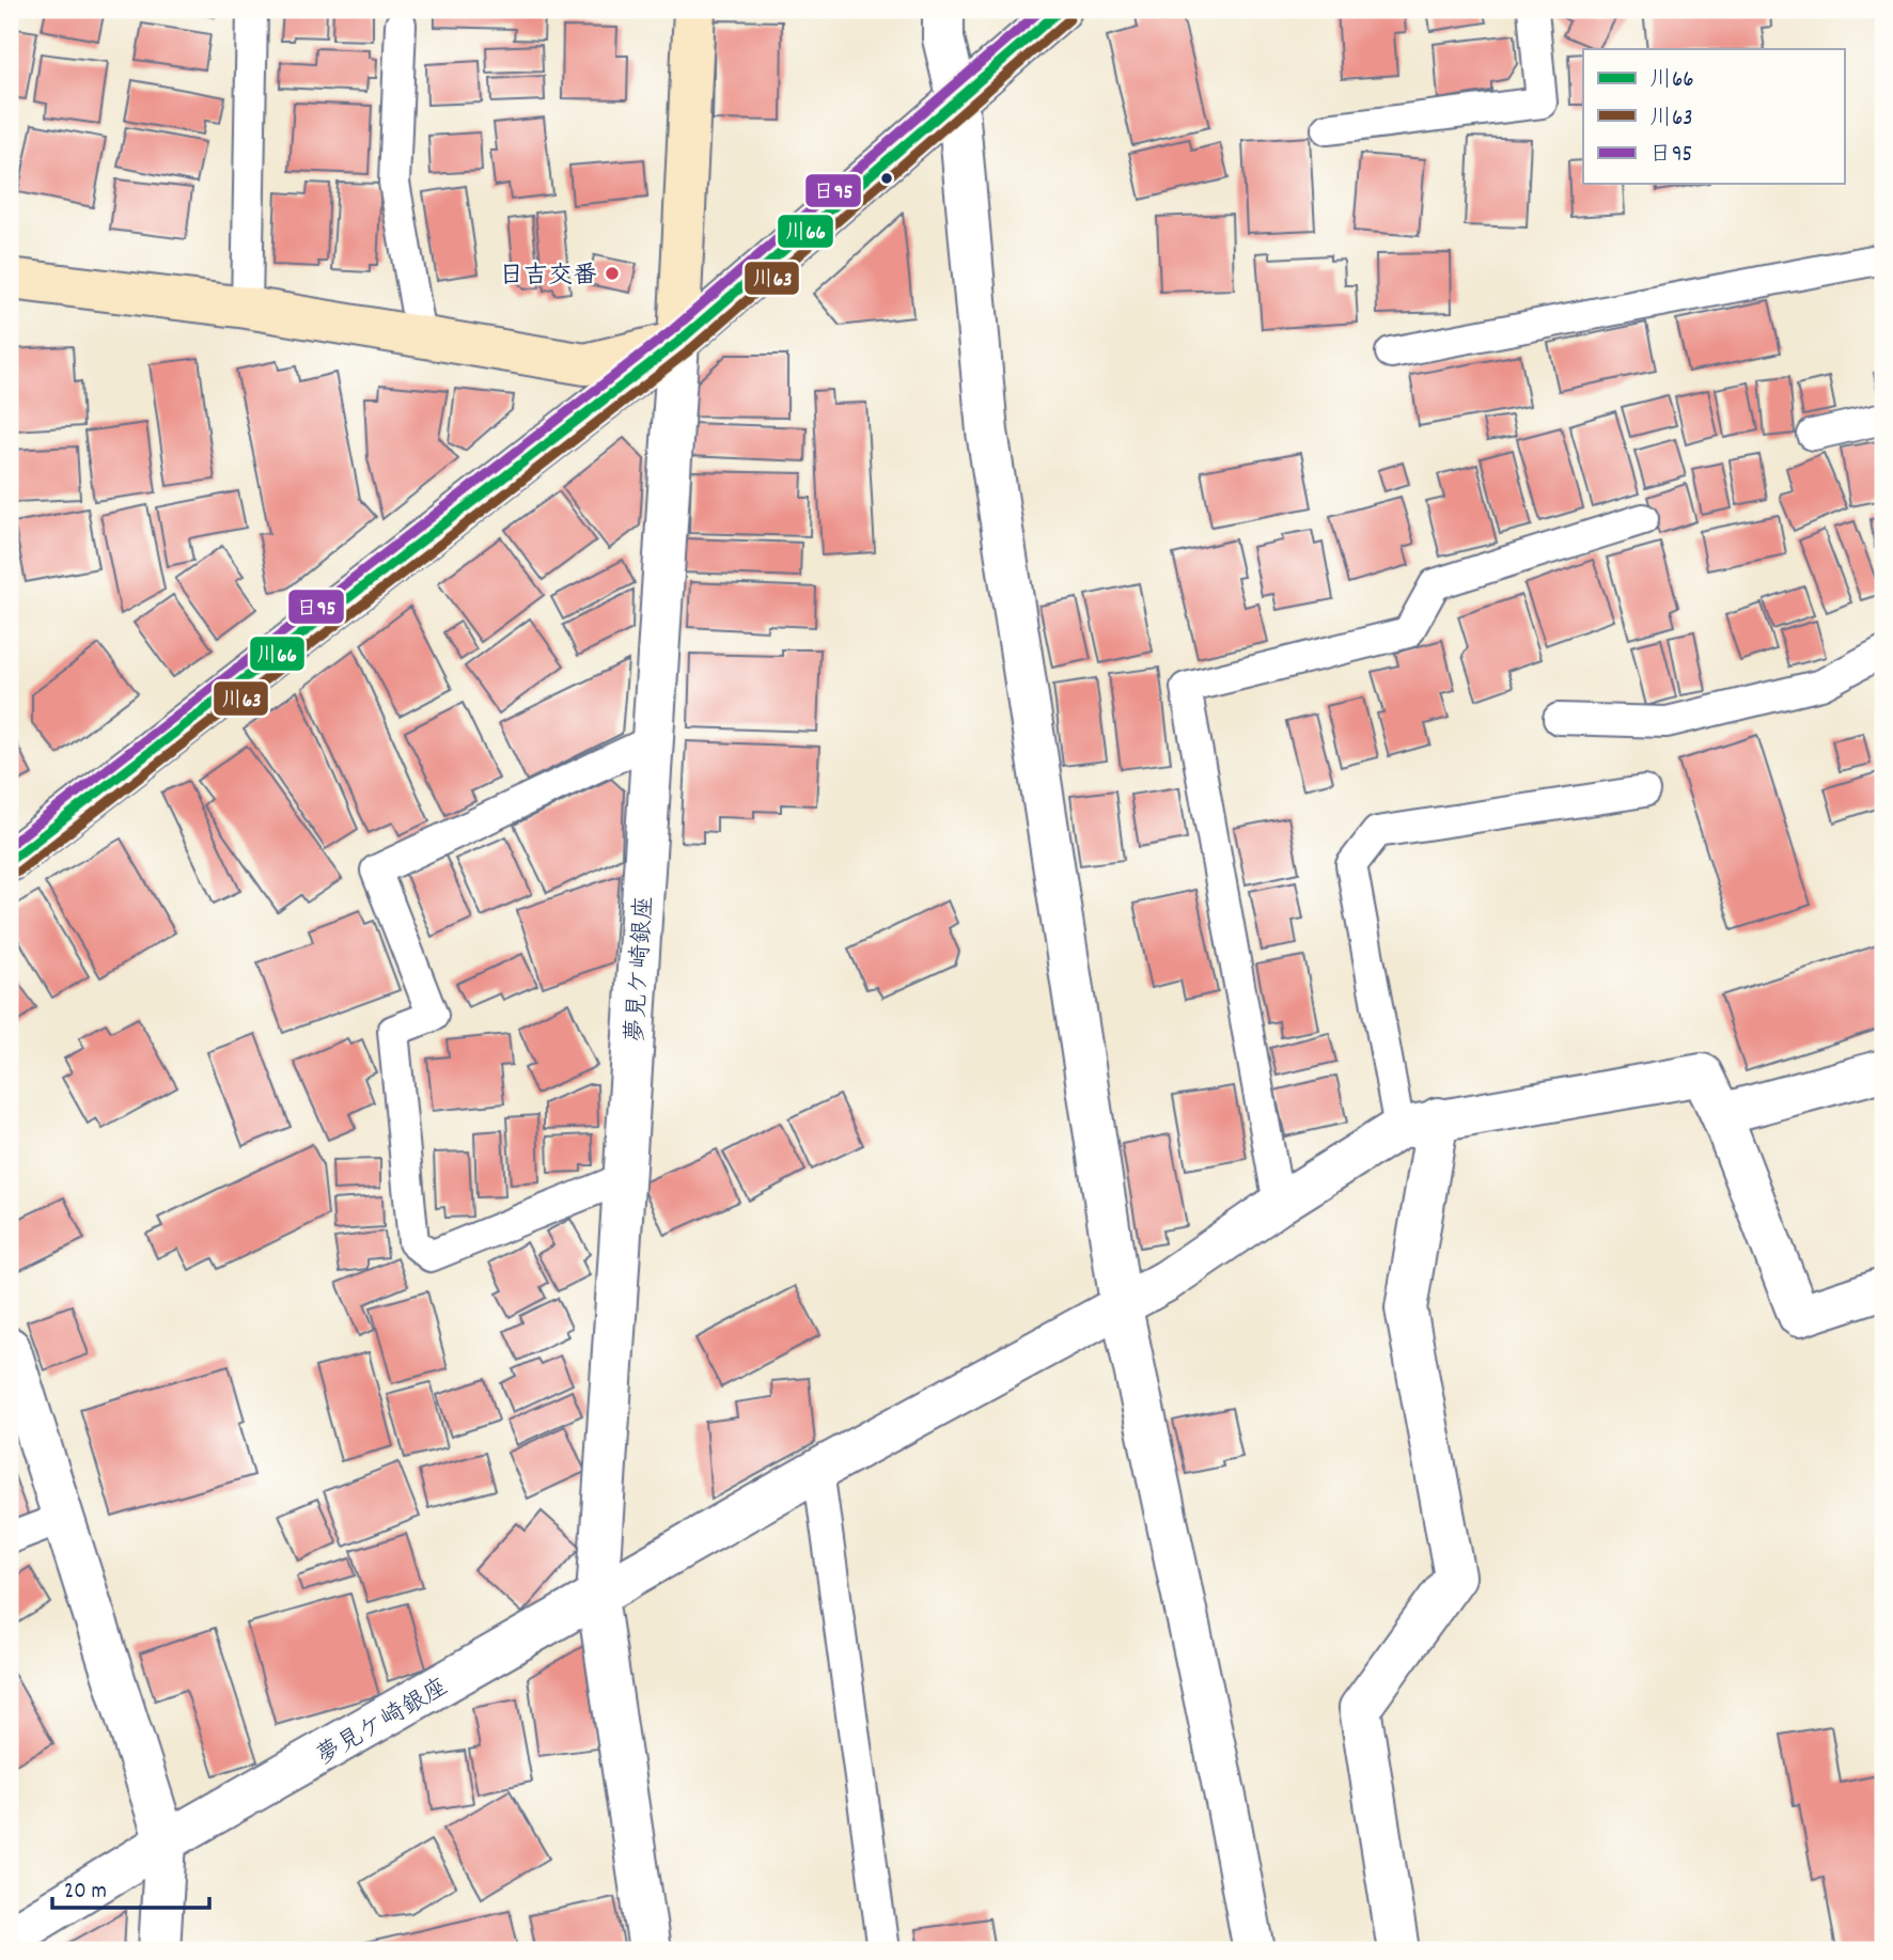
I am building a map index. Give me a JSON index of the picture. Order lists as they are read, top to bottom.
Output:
{
  "streets": {
    "street": ["夢見ケ崎銀座"]
  },
  "places": ["日吉交番"],
  "lines": ["transit line 川66", "transit line 日95", "transit line 川63"],
  "legend": ["川66", "川63", "日95"],
  "scale_bar": "20 m"
}
